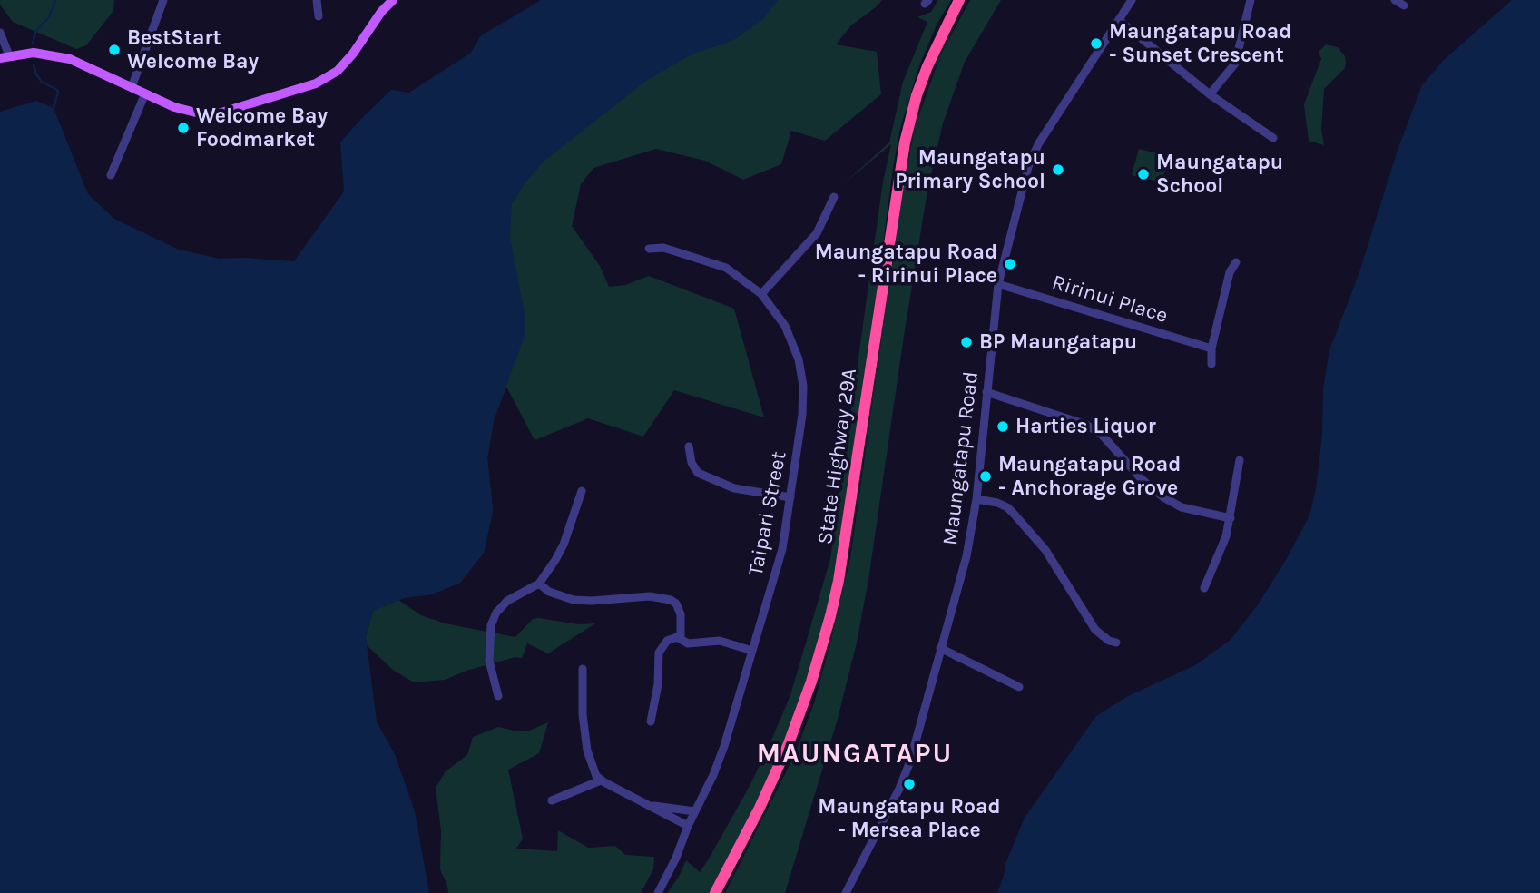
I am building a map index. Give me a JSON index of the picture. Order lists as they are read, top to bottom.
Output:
{
  "streets": {
    "highway": ["State Highway 29A"],
    "street": ["Ririnui Place", "Maungatapu Road", "Taipari Street"]
  },
  "crossings": [
    ["Ririnui Place", "Maungatapu Road"]
  ],
  "districts": ["MAUNGATAPU"],
  "places": [
    "Maungatapu Road - Sunset Crescent",
    "BestStart Welcome Bay",
    "Welcome Bay Foodmarket",
    "Maungatapu Primary School",
    "Maungatapu School",
    "Maungatapu Road - Ririnui Place",
    "BP Maungatapu",
    "Harties Liquor",
    "Maungatapu Road - Anchorage Grove",
    "Maungatapu Road - Mersea Place"
  ]
}
